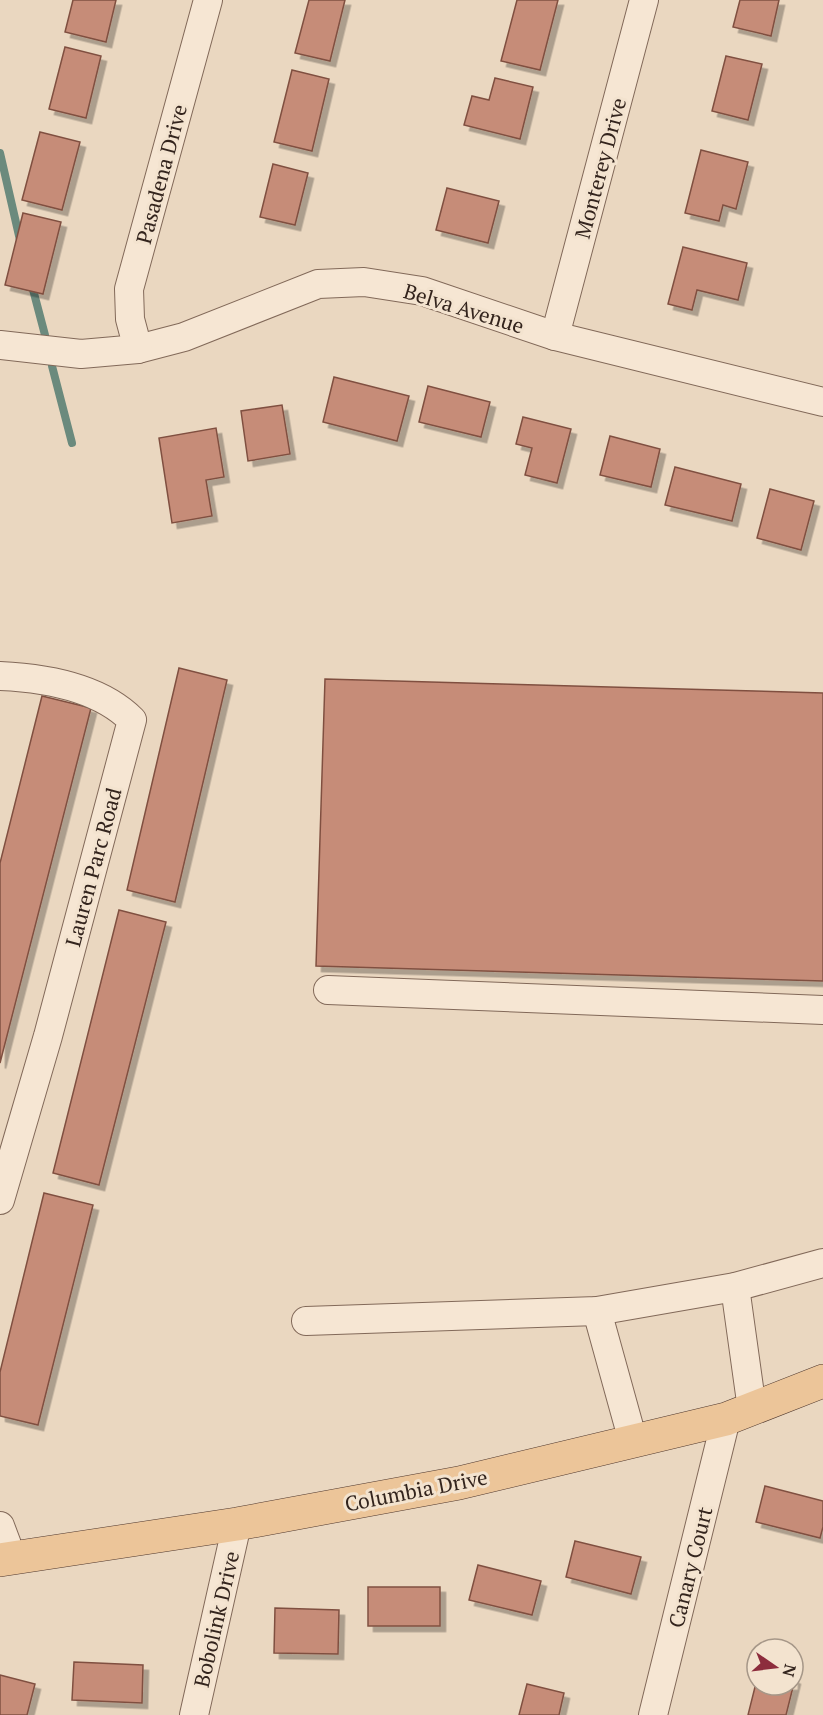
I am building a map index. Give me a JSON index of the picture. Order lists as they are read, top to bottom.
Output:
{
  "streets": {
    "main road": ["Columbia Drive"],
    "street": [
      "Monterey Drive",
      "Pasadena Drive",
      "Belva Avenue",
      "Lauren Parc Road",
      "Canary Court",
      "Bobolink Drive"
    ]
  },
  "crossings": [
    ["Monterey Drive", "Belva Avenue"],
    ["Pasadena Drive", "Belva Avenue"],
    ["Columbia Drive", "Canary Court"],
    ["Columbia Drive", "Bobolink Drive"]
  ],
  "north": "right"
}
